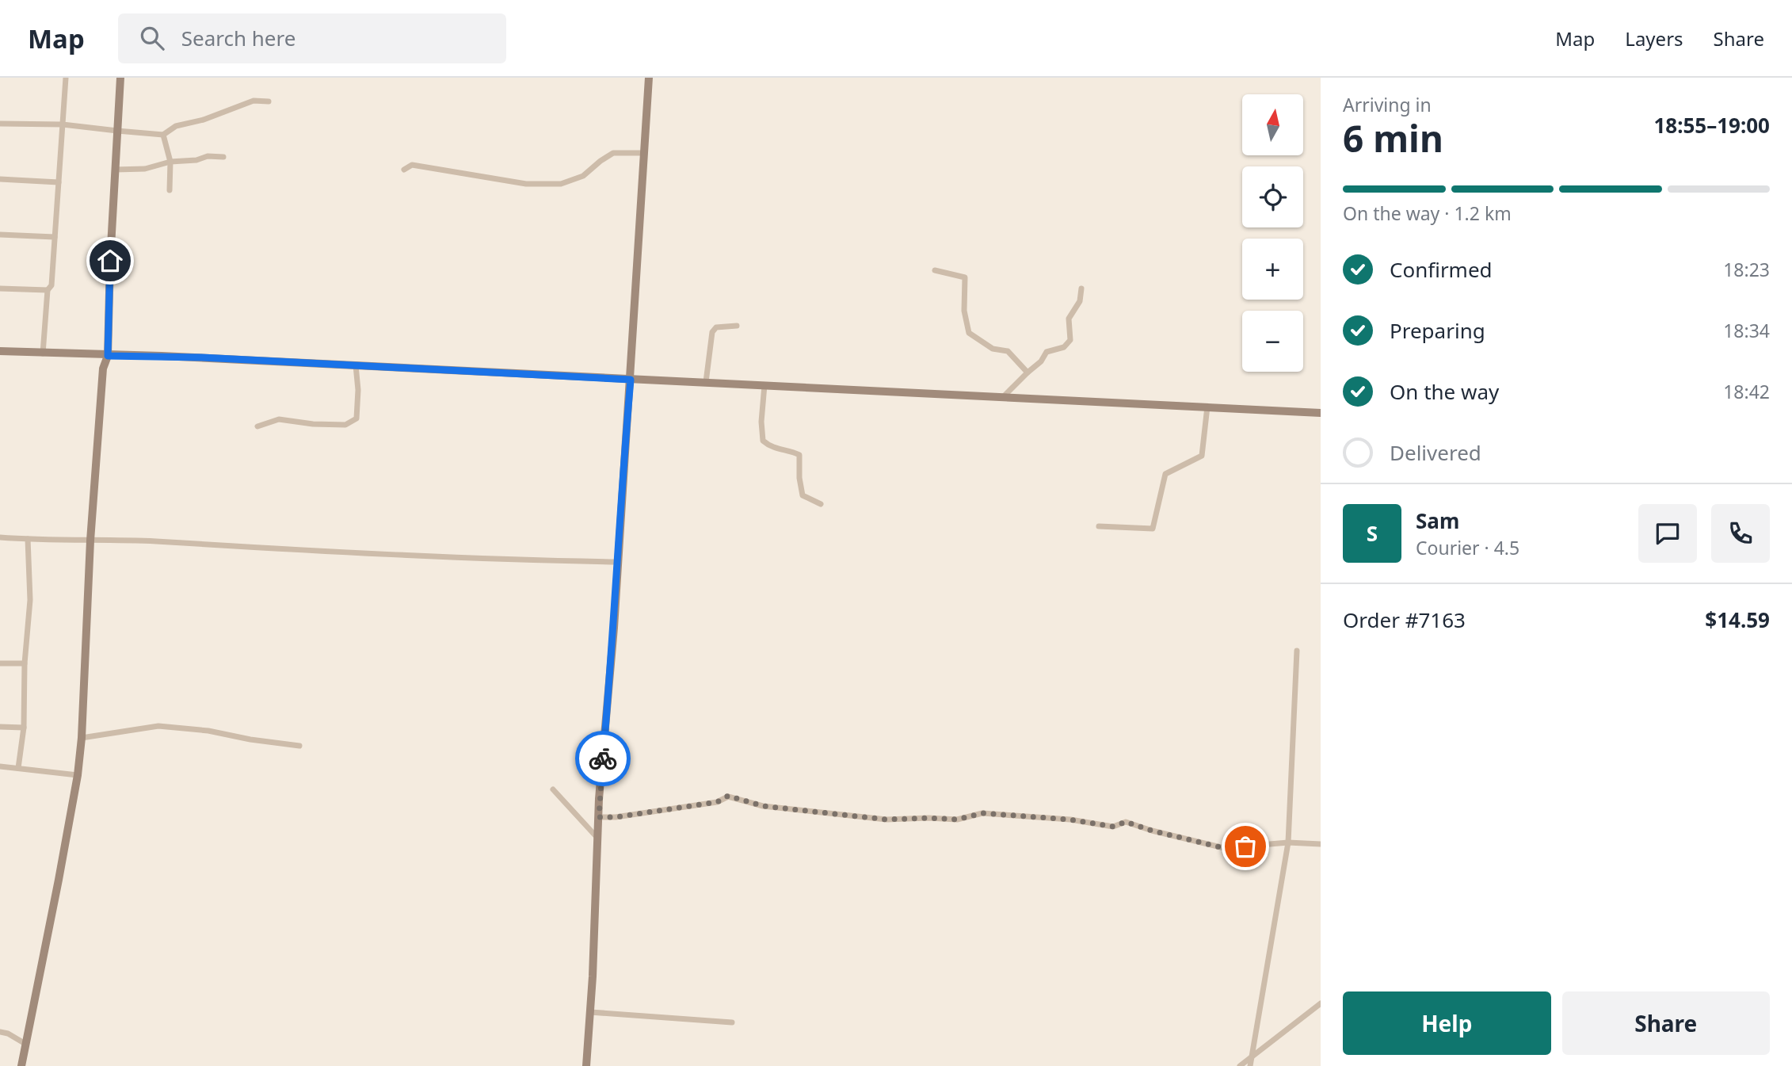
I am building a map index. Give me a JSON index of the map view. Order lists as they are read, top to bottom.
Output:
{
  "north": "top",
  "page": {
    "header": "Map",
    "search": "Search here",
    "nav": ["Map", "Layers", "Share"],
    "heading": ["6 min", "Arriving in", "18:55–19:00"],
    "panel": [
      "Sam",
      "Courier · 4.5",
      "Order #7163",
      "$14.59"
    ],
    "map_buttons": ["+", "−"],
    "bar": "On the way · 1.2 km",
    "list": [
      ["Confirmed", "18:23"],
      ["Preparing", "18:34"],
      ["On the way", "18:42"],
      "Delivered"
    ],
    "round": "S",
    "buttons": ["Help", "Share"]
  }
}
